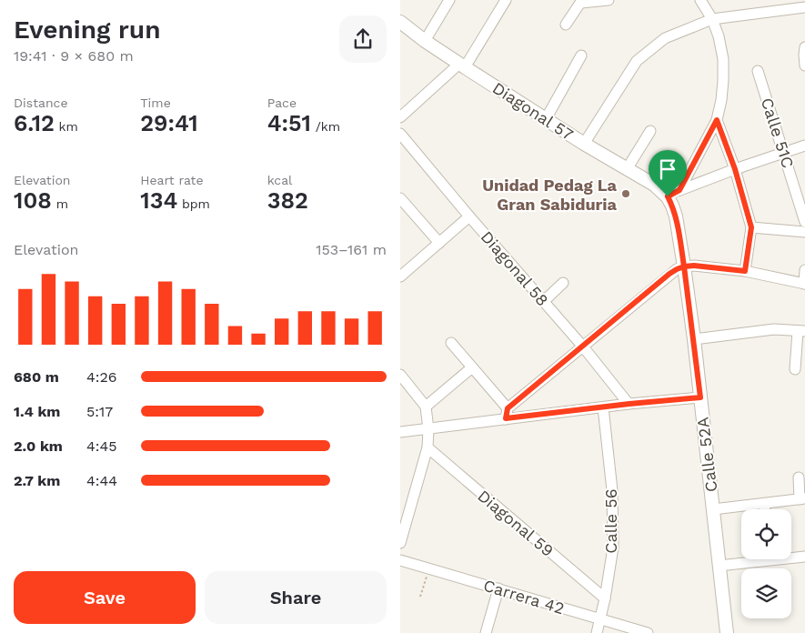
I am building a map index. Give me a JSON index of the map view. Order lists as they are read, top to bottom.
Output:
{
  "streets": {
    "street": [
      "Diagonal 57",
      "Calle 51C",
      "Diagonal 58",
      "Calle 52A",
      "Calle 56",
      "Diagonal 59",
      "Carrera 42"
    ]
  },
  "crossings": [
    ["Diagonal 57", "Calle 52A"],
    ["Calle 56", "Diagonal 59"],
    ["Calle 56", "Carrera 42"]
  ],
  "places": ["Unidad Pedag La Gran Sabiduria"],
  "page": {
    "heading": ["Evening run", "19:41 · 9 × 680 m"],
    "stats": [
      ["Distance", "6.12 km"],
      ["Time", "29:41"],
      ["Pace", "4:51 /km"],
      ["Elevation", "108 m"],
      ["Heart rate", "134 bpm"],
      ["kcal", "382"]
    ],
    "chart": ["Elevation", "153–161 m"],
    "list": [
      {
        "name": "680 m",
        "note": "4:26"
      },
      {
        "name": "1.4 km",
        "note": "5:17"
      },
      {
        "name": "2.0 km",
        "note": "4:45"
      },
      {
        "name": "2.7 km",
        "note": "4:44"
      }
    ],
    "buttons": ["Save", "Share"]
  }
}
